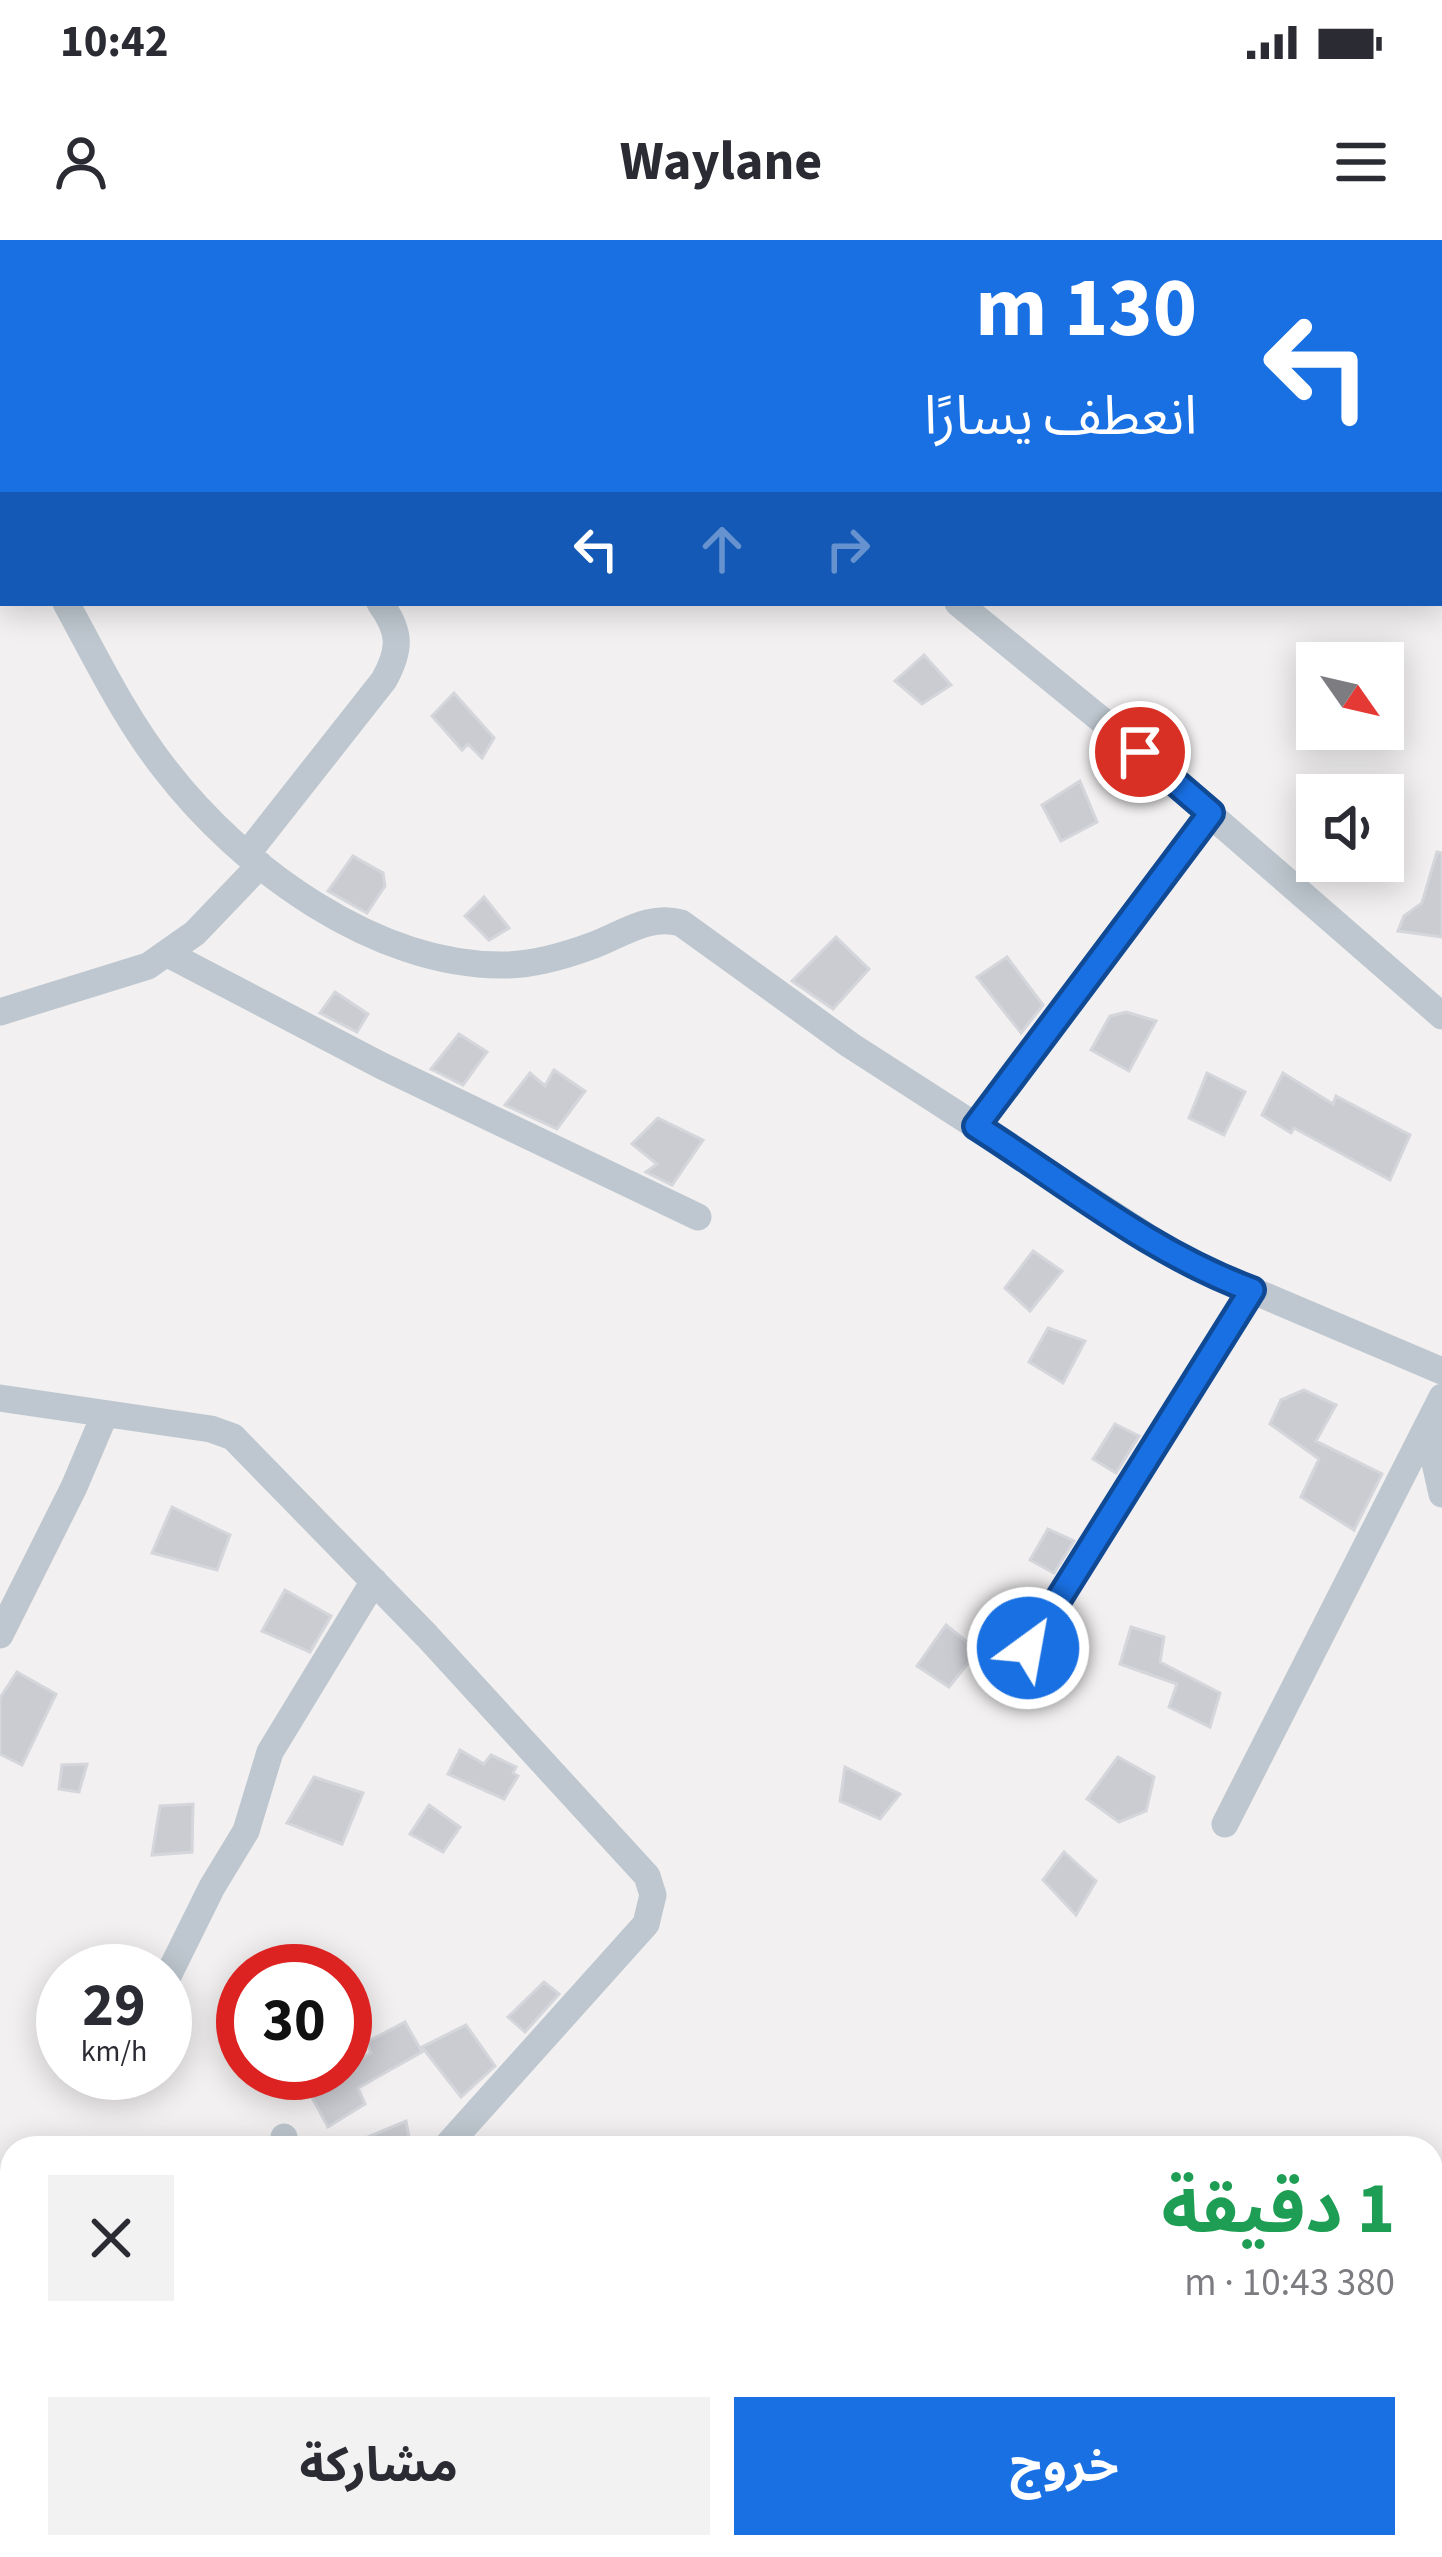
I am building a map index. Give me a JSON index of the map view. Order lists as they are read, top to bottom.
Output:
{
  "north": "bottom right",
  "page": {
    "status": "10:42",
    "header": "Waylane",
    "turn": ["130 m", "انعطف يسارًا"],
    "speed": "29 km/h",
    "limit": "30",
    "heading": ["1 دقيقة", "380 m · 10:43"],
    "buttons": ["خروج", "مشاركة"]
  }
}
